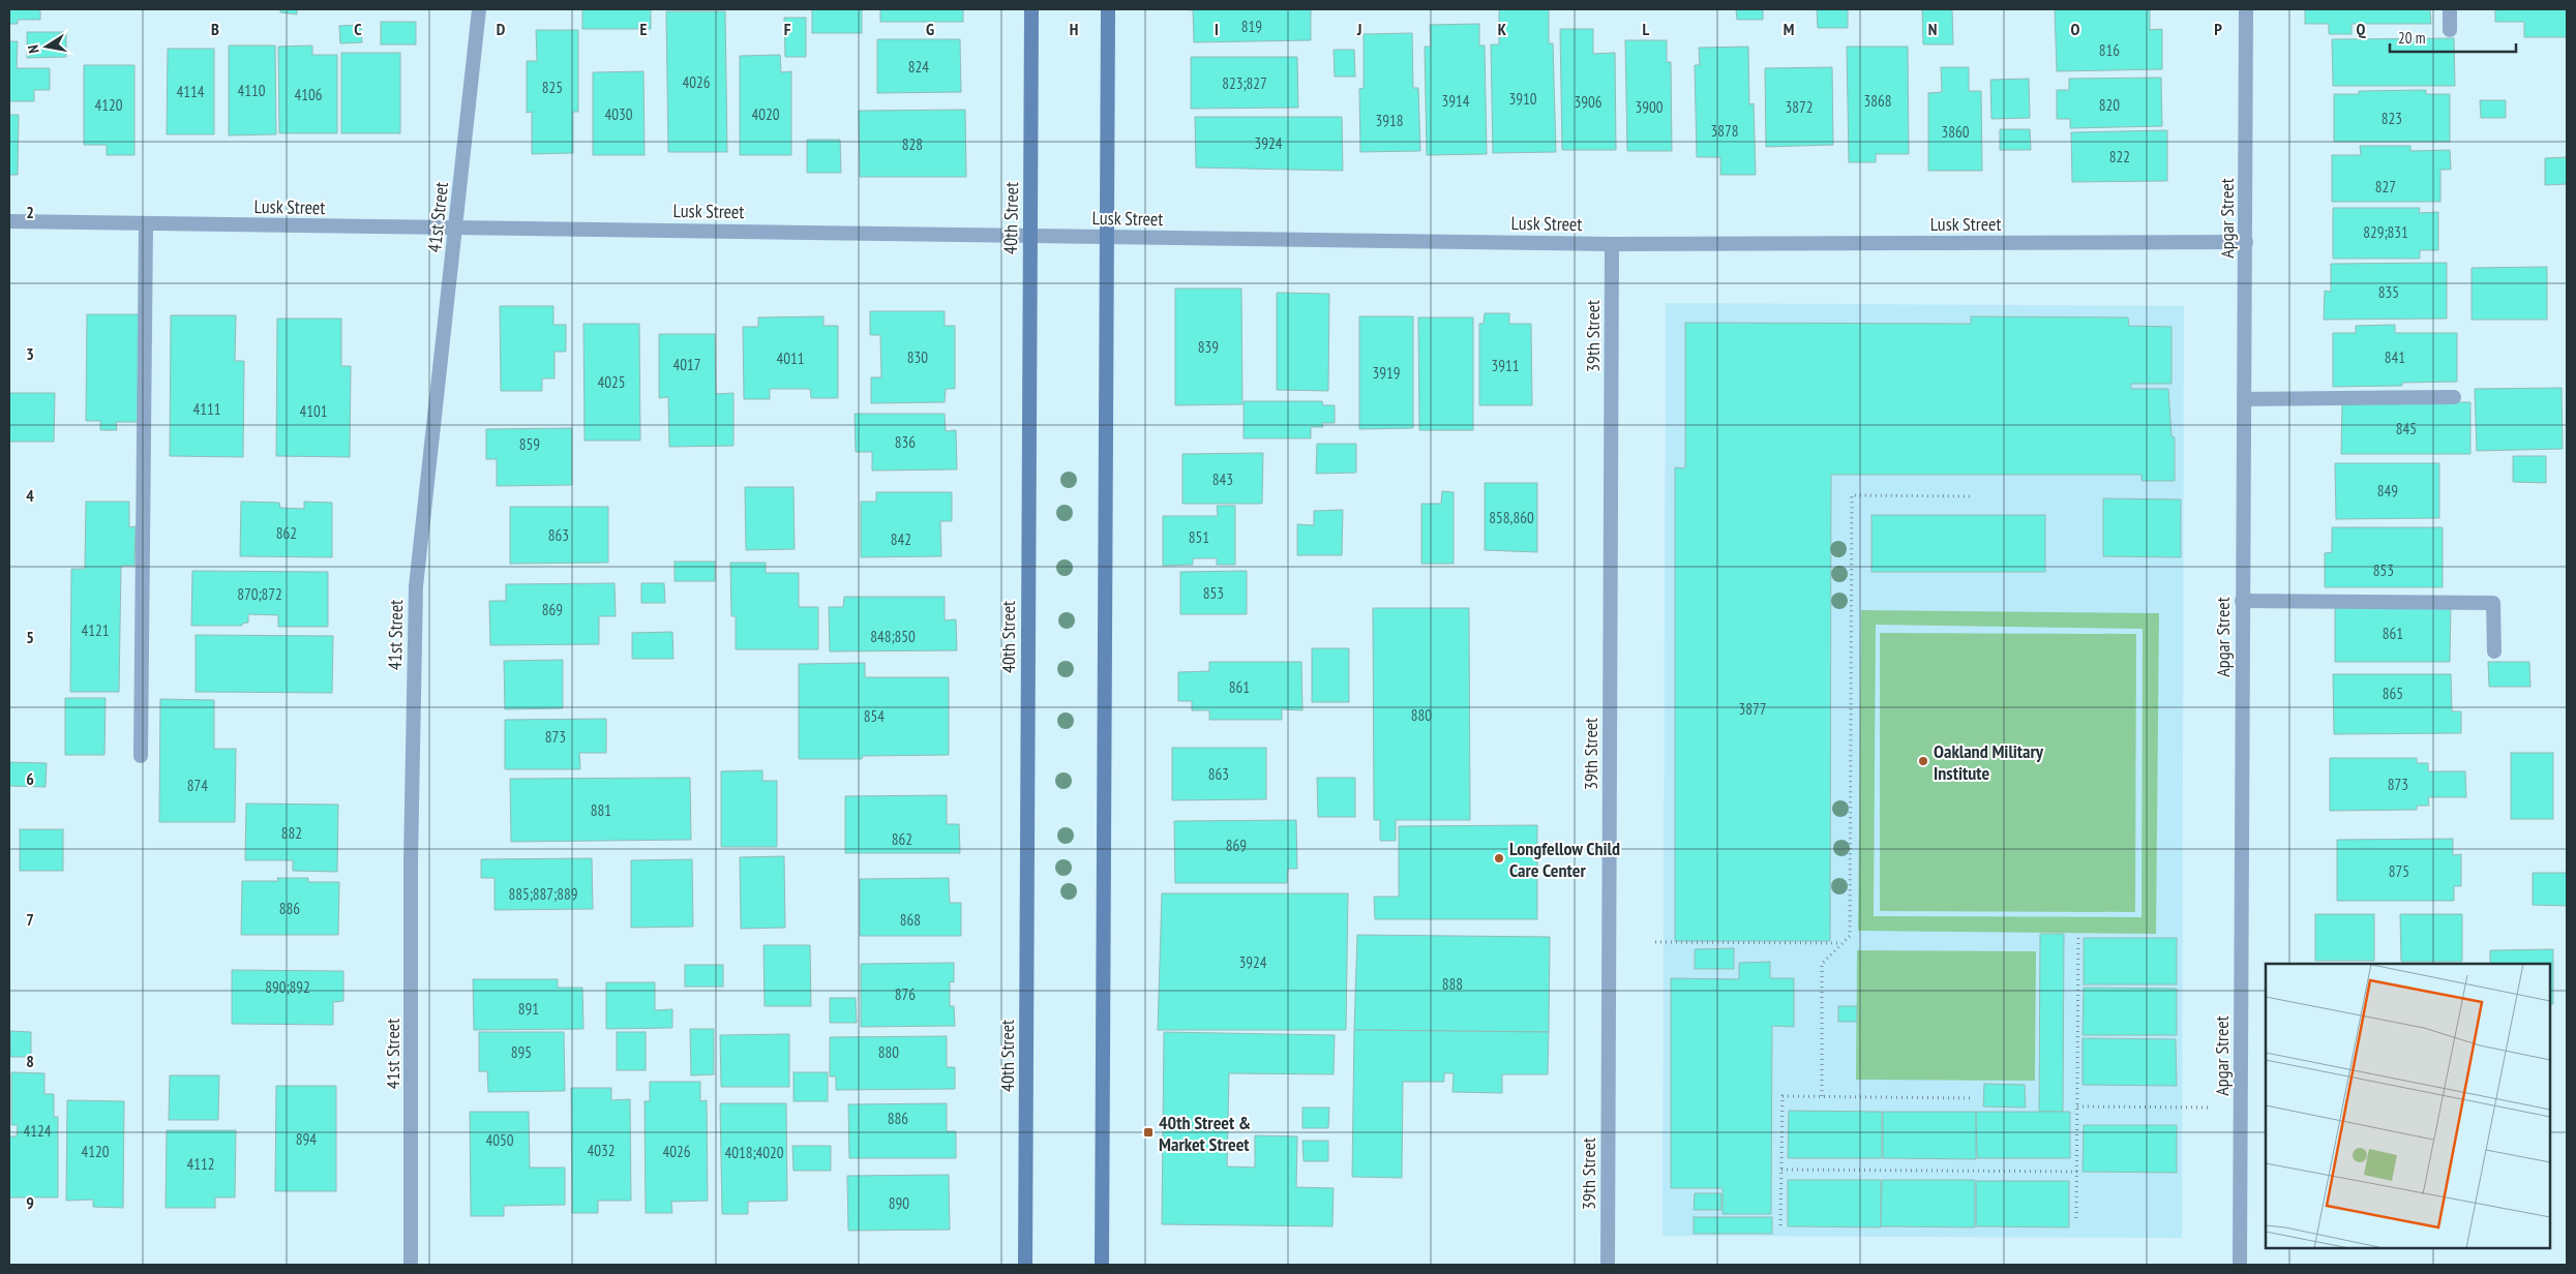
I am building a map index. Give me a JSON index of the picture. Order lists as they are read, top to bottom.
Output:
{
  "streets": {
    "main road": ["40th Street"],
    "street": [
      "Lusk Street",
      "41st Street",
      "Apgar Street",
      "39th Street"
    ]
  },
  "crossings": [
    ["Lusk Street", "41st Street"],
    ["Lusk Street", "40th Street"],
    ["Lusk Street", "Apgar Street"],
    ["Lusk Street", "39th Street"]
  ],
  "places": {
    "other": ["Oakland Military Institute", "Longfellow Child Care Center"],
    "transit": ["40th Street & Market Street"]
  },
  "house_numbers": [
    "819",
    "816",
    "824",
    "4026",
    "823;827",
    "825",
    "4110",
    "4114",
    "4106",
    "3910",
    "3914",
    "3868",
    "3906",
    "4120",
    "820",
    "3900",
    "3872",
    "4030",
    "4020",
    "823",
    "3918",
    "3878",
    "3860",
    "3924",
    "828",
    "822",
    "827",
    "829;831",
    "835",
    "839",
    "830",
    "841",
    "4011",
    "4017",
    "3911",
    "3919",
    "4025",
    "4111",
    "4101",
    "845",
    "836",
    "859",
    "843",
    "849",
    "858,860",
    "862",
    "863",
    "851",
    "842",
    "853",
    "853",
    "870;872",
    "869",
    "4121",
    "861",
    "848;850",
    "861",
    "865",
    "3877",
    "880",
    "854",
    "873",
    "863",
    "873",
    "874",
    "881",
    "882",
    "862",
    "869",
    "875",
    "885;887;889",
    "886",
    "868",
    "3924",
    "888",
    "890;892",
    "876",
    "891",
    "895",
    "880",
    "886",
    "4124",
    "894",
    "4050",
    "4032",
    "4120",
    "4026",
    "4018;4020",
    "4112",
    "890"
  ],
  "scale_bar": "20 m",
  "north": "left",
  "grid": {
    "columns": [
      "B",
      "C",
      "D",
      "E",
      "F",
      "G",
      "H",
      "I",
      "J",
      "K",
      "L",
      "M",
      "N",
      "O",
      "P",
      "Q"
    ],
    "rows": [
      "2",
      "3",
      "4",
      "5",
      "6",
      "7",
      "8",
      "9"
    ]
  }
}
